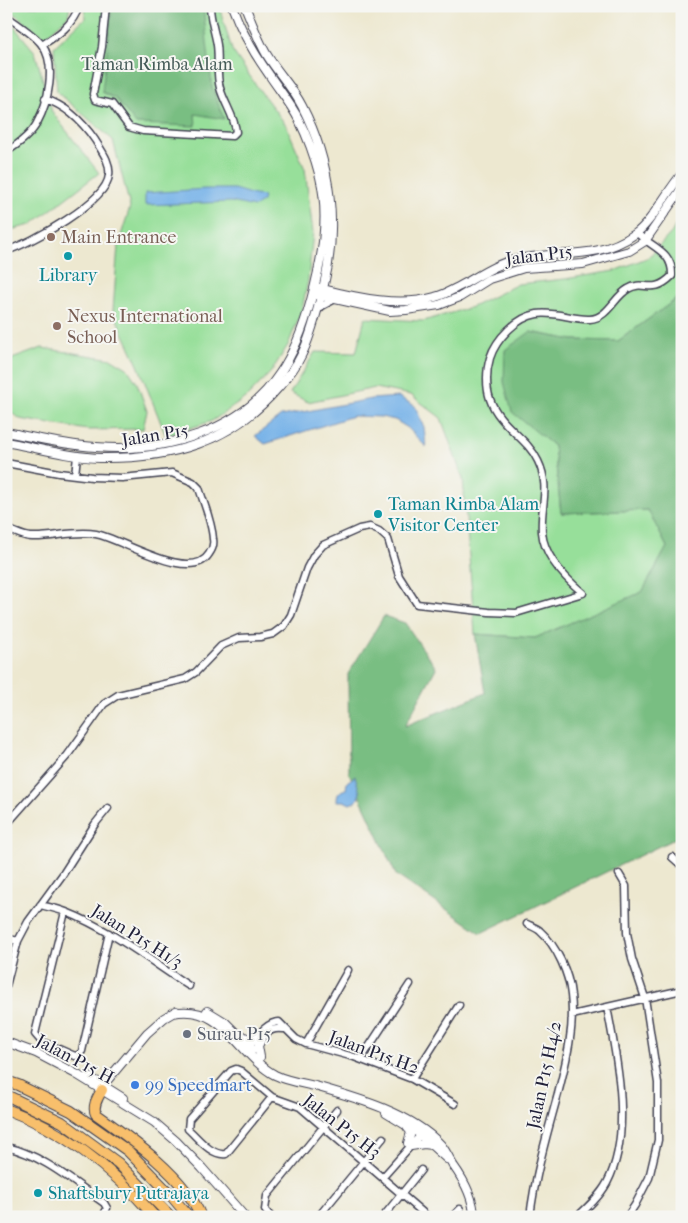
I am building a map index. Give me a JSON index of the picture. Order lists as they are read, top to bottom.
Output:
{
  "streets": {
    "street": [
      "Jalan P15",
      "Jalan P15 H1/3",
      "Jalan P15 H2",
      "Jalan P15 H",
      "Jalan P15 H4/2",
      "Jalan P15 H3"
    ]
  },
  "crossings": [
    ["Jalan P15 H2", "Jalan P15 H"],
    ["Jalan P15 H", "Jalan P15 H3"]
  ],
  "parks": ["Taman Rimba Alam"],
  "places": [
    "Main Entrance",
    "Library",
    "Nexus International School",
    "Taman Rimba Alam Visitor Center",
    "Surau P15",
    "99 Speedmart",
    "Shaftsbury Putrajaya"
  ]
}
